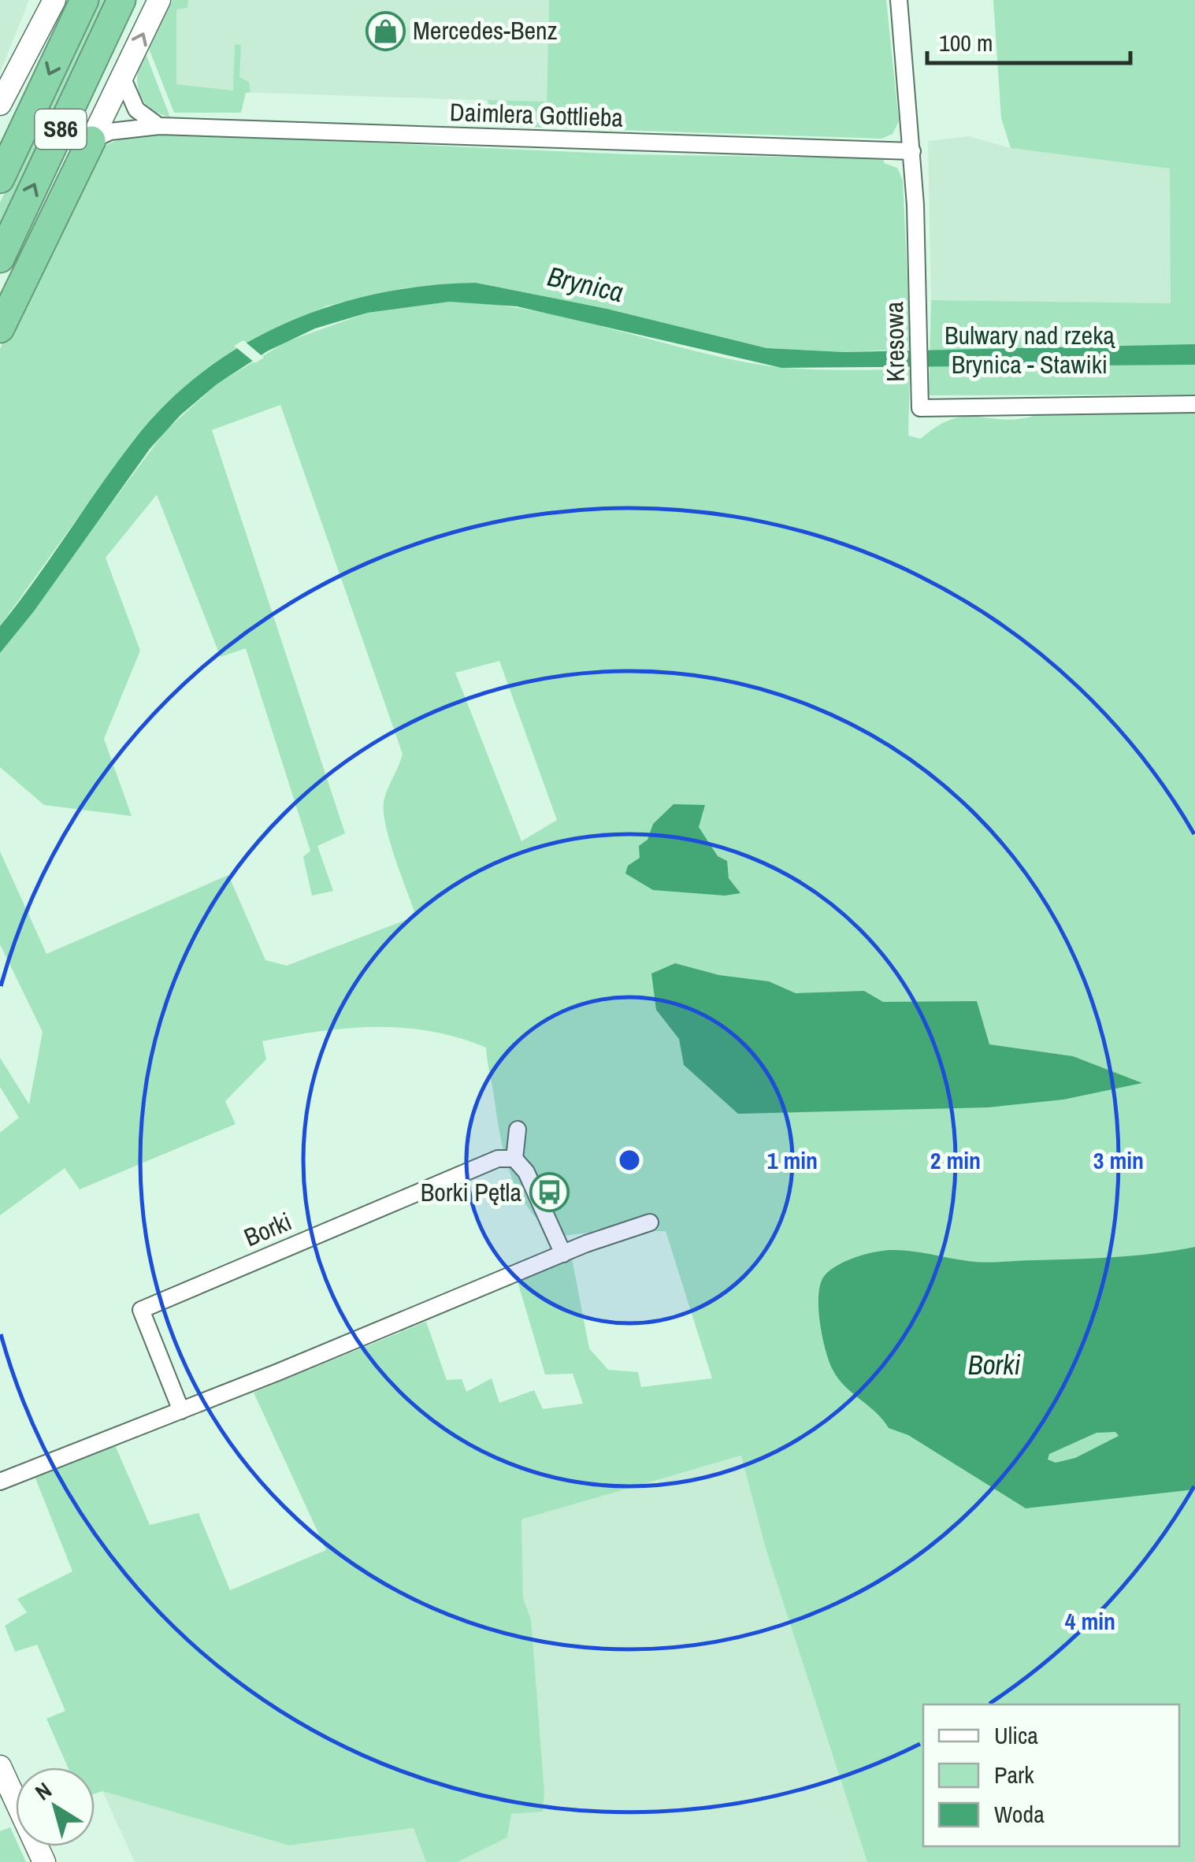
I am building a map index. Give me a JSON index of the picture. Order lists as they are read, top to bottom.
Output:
{
  "streets": {
    "highway": ["S86"],
    "street": ["Daimlera Gottlieba", "Kresowa", "Borki"]
  },
  "crossings": [
    ["Daimlera Gottlieba", "Kresowa"]
  ],
  "water": ["Brynica", "Borki"],
  "parks": ["Bulwary nad rzeką Brynica - Stawiki"],
  "places": {
    "shop": ["Mercedes-Benz"],
    "bus stop": ["Borki Pętla"]
  },
  "legend": ["Ulica", "Park", "Woda"],
  "scale_bar": "100 m",
  "north": "top left",
  "rings": [
    "1 min",
    "2 min",
    "3 min",
    "4 min"
  ]
}
